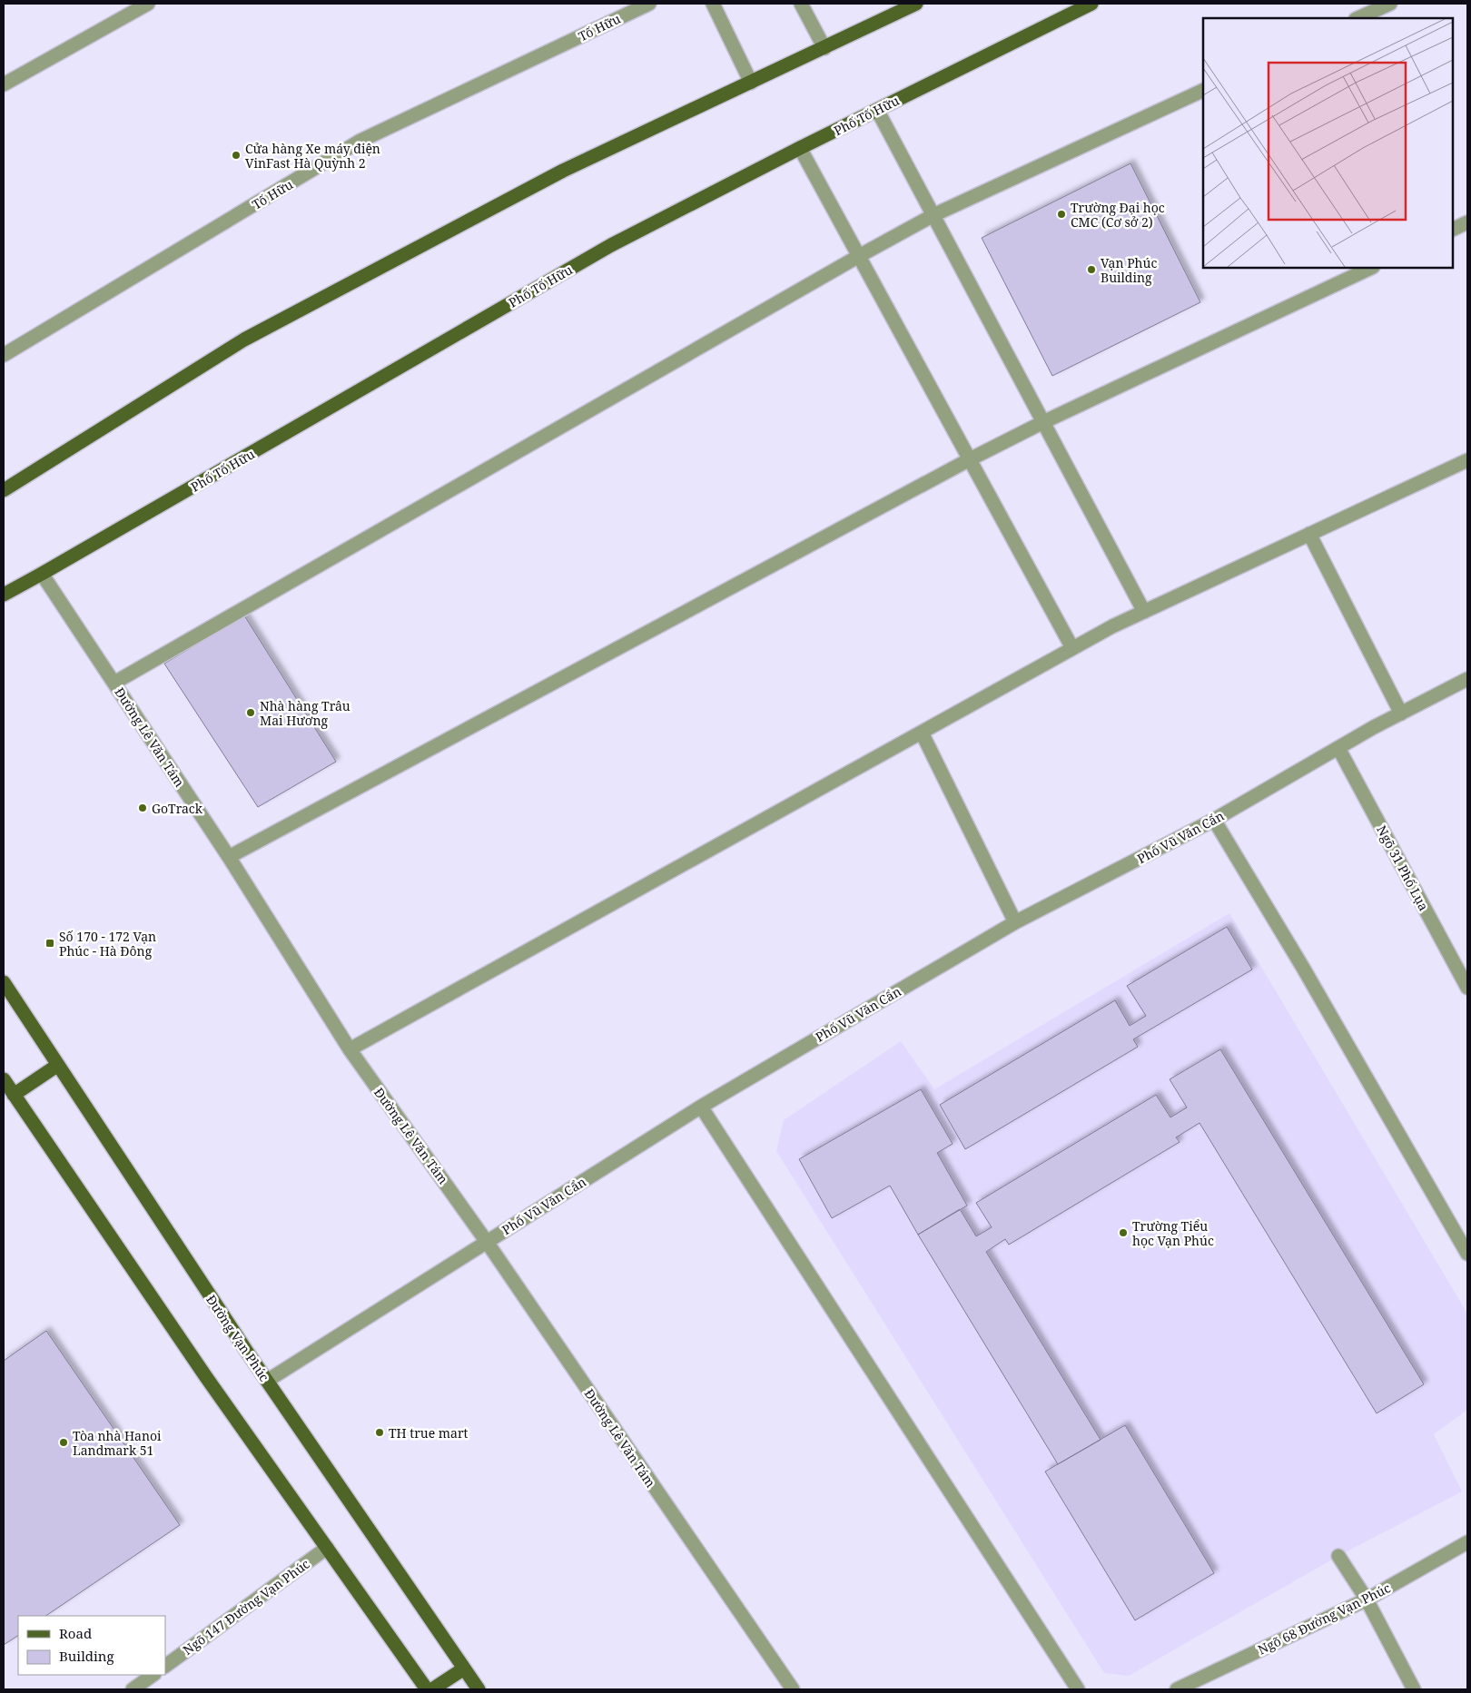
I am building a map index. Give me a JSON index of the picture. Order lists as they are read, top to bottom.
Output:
{
  "streets": {
    "main road": ["Phố Tố Hữu", "Đường Vạn Phúc"],
    "street": [
      "Tố Hữu",
      "Đường Lê Văn Tám",
      "Phố Vũ Văn Cẩn",
      "Ngõ 31 Phố Lụa",
      "Ngõ 147 Đường Vạn Phúc",
      "Ngõ 68 Đường Vạn Phúc"
    ]
  },
  "crossings": [
    ["Phố Tố Hữu", "Đường Lê Văn Tám"],
    ["Đường Lê Văn Tám", "Phố Vũ Văn Cẩn"],
    ["Phố Vũ Văn Cẩn", "Ngõ 31 Phố Lụa"],
    ["Phố Vũ Văn Cẩn", "Đường Vạn Phúc"]
  ],
  "places": {
    "other": [
      "Cửa hàng Xe máy điện VinFast Hà Quỳnh 2",
      "Trường Đại học CMC (Cơ sở 2)",
      "Vạn Phúc Building",
      "Nhà hàng Trâu Mai Hương",
      "GoTrack",
      "Trường Tiểu học Vạn Phúc",
      "TH true mart",
      "Tòa nhà Hanoi Landmark 51"
    ],
    "transit": ["Số 170 - 172 Vạn Phúc - Hà Đông"]
  },
  "legend": ["Road", "Building"]
}
